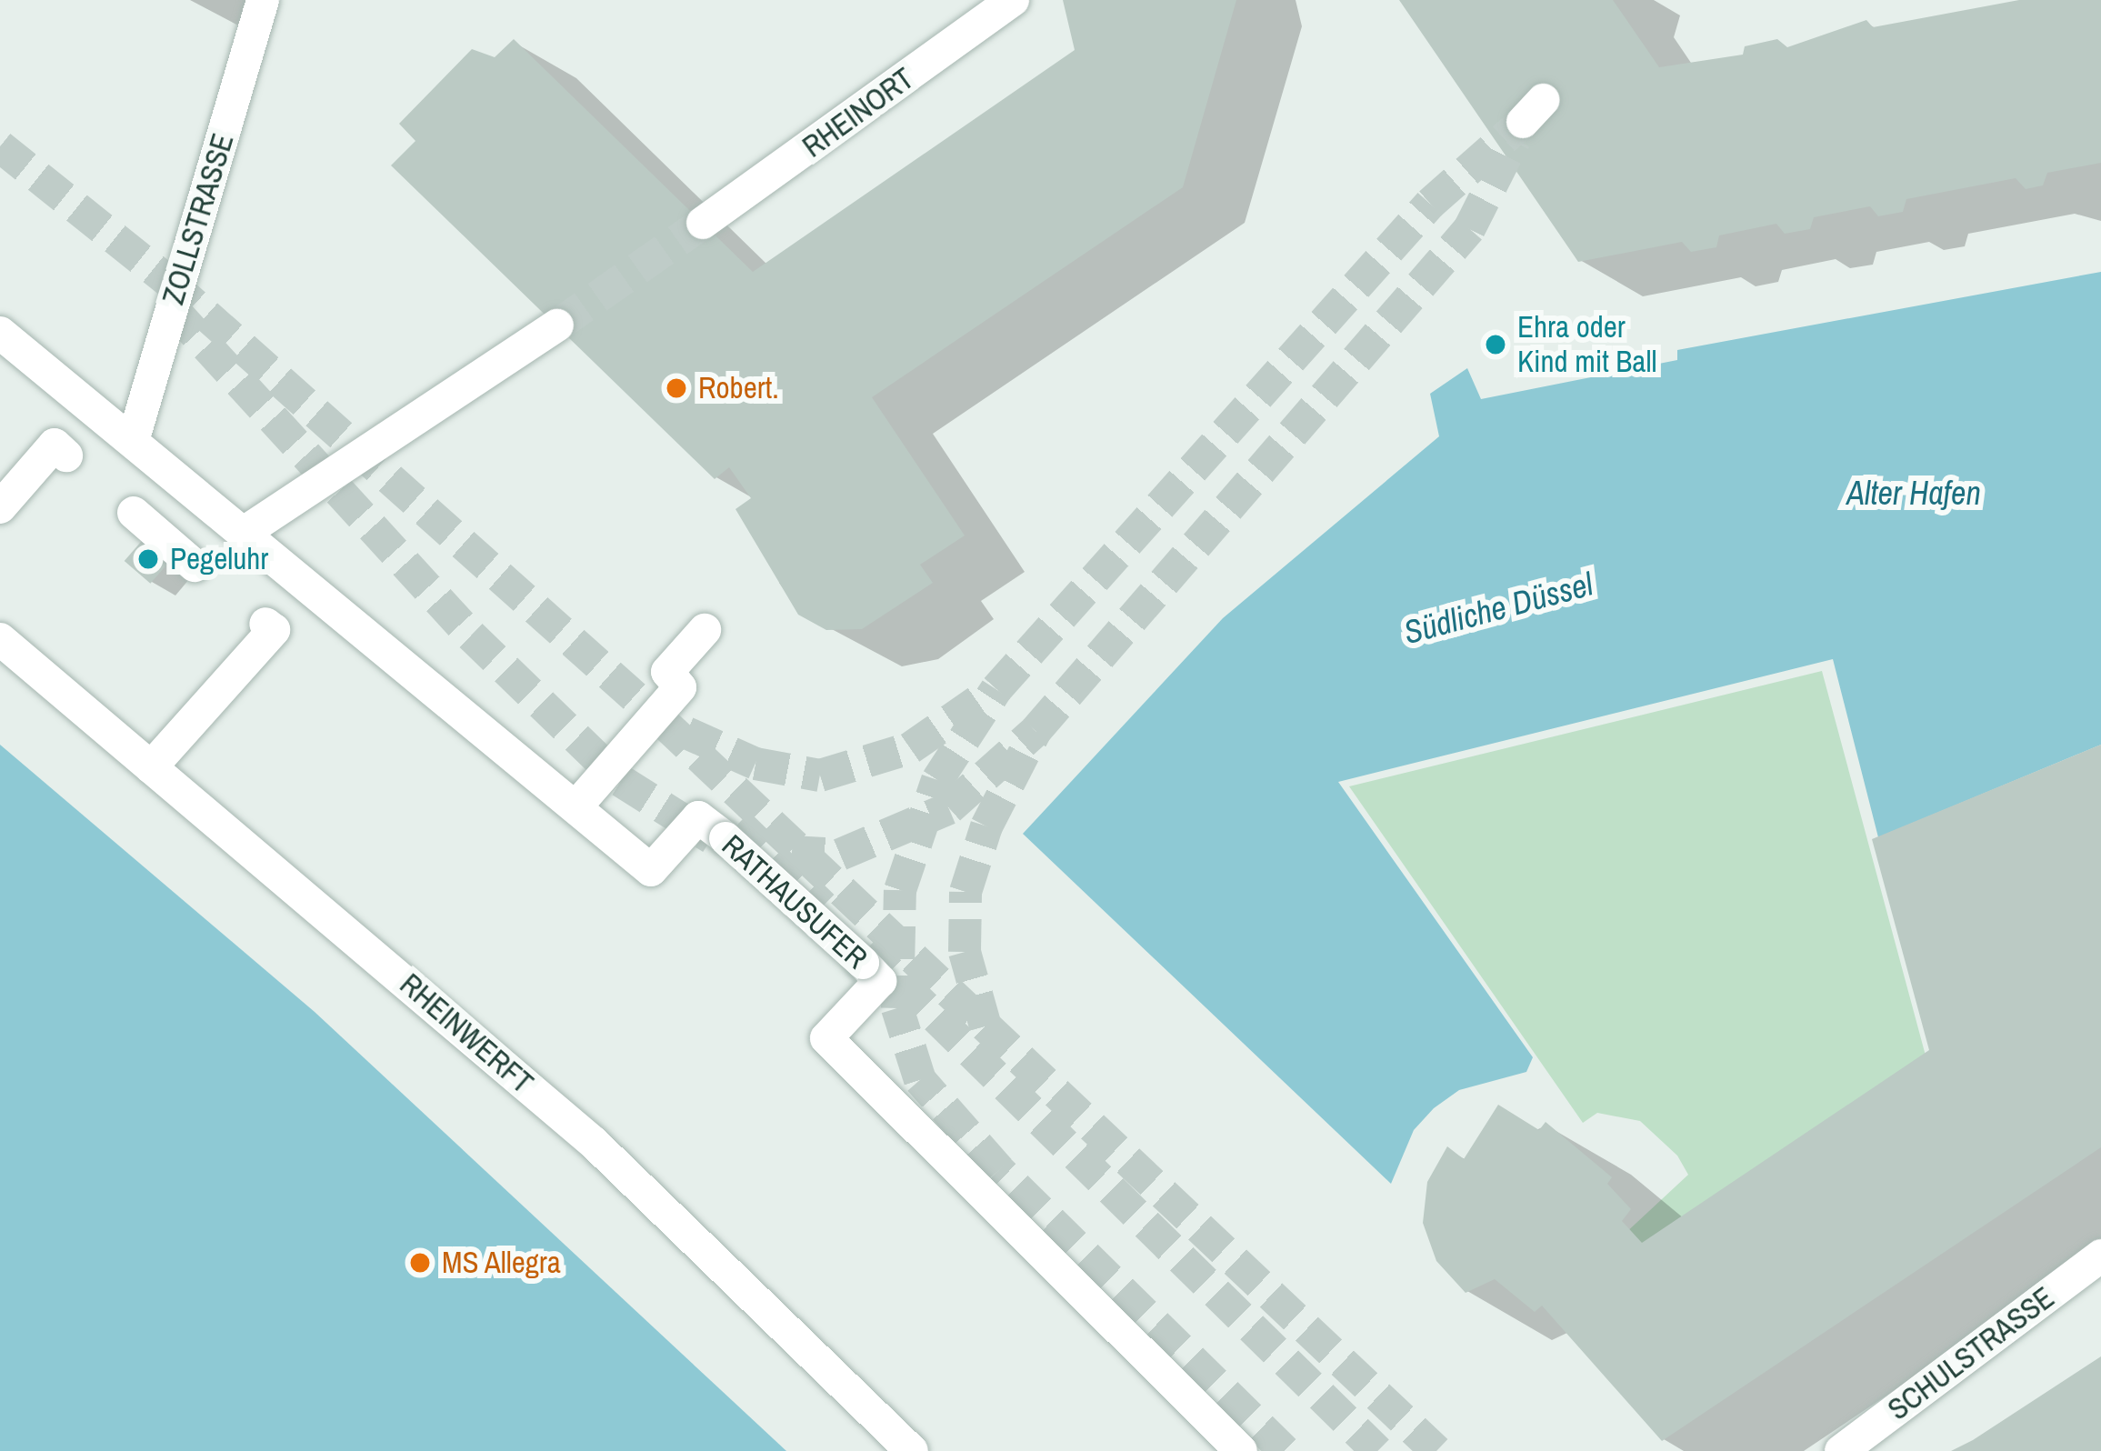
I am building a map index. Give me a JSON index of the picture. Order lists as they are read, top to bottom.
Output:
{
  "streets": {
    "street": [
      "RHEINORT",
      "ZOLLSTRASSE",
      "RATHAUSUFER",
      "RHEINWERFT",
      "SCHULSTRASSE"
    ]
  },
  "crossings": [
    ["ZOLLSTRASSE", "RATHAUSUFER"]
  ],
  "water": ["Alter Hafen", "Südliche Düssel"],
  "places": [
    "Ehra oder Kind mit Ball",
    "Robert.",
    "Pegeluhr",
    "MS Allegra"
  ]
}
